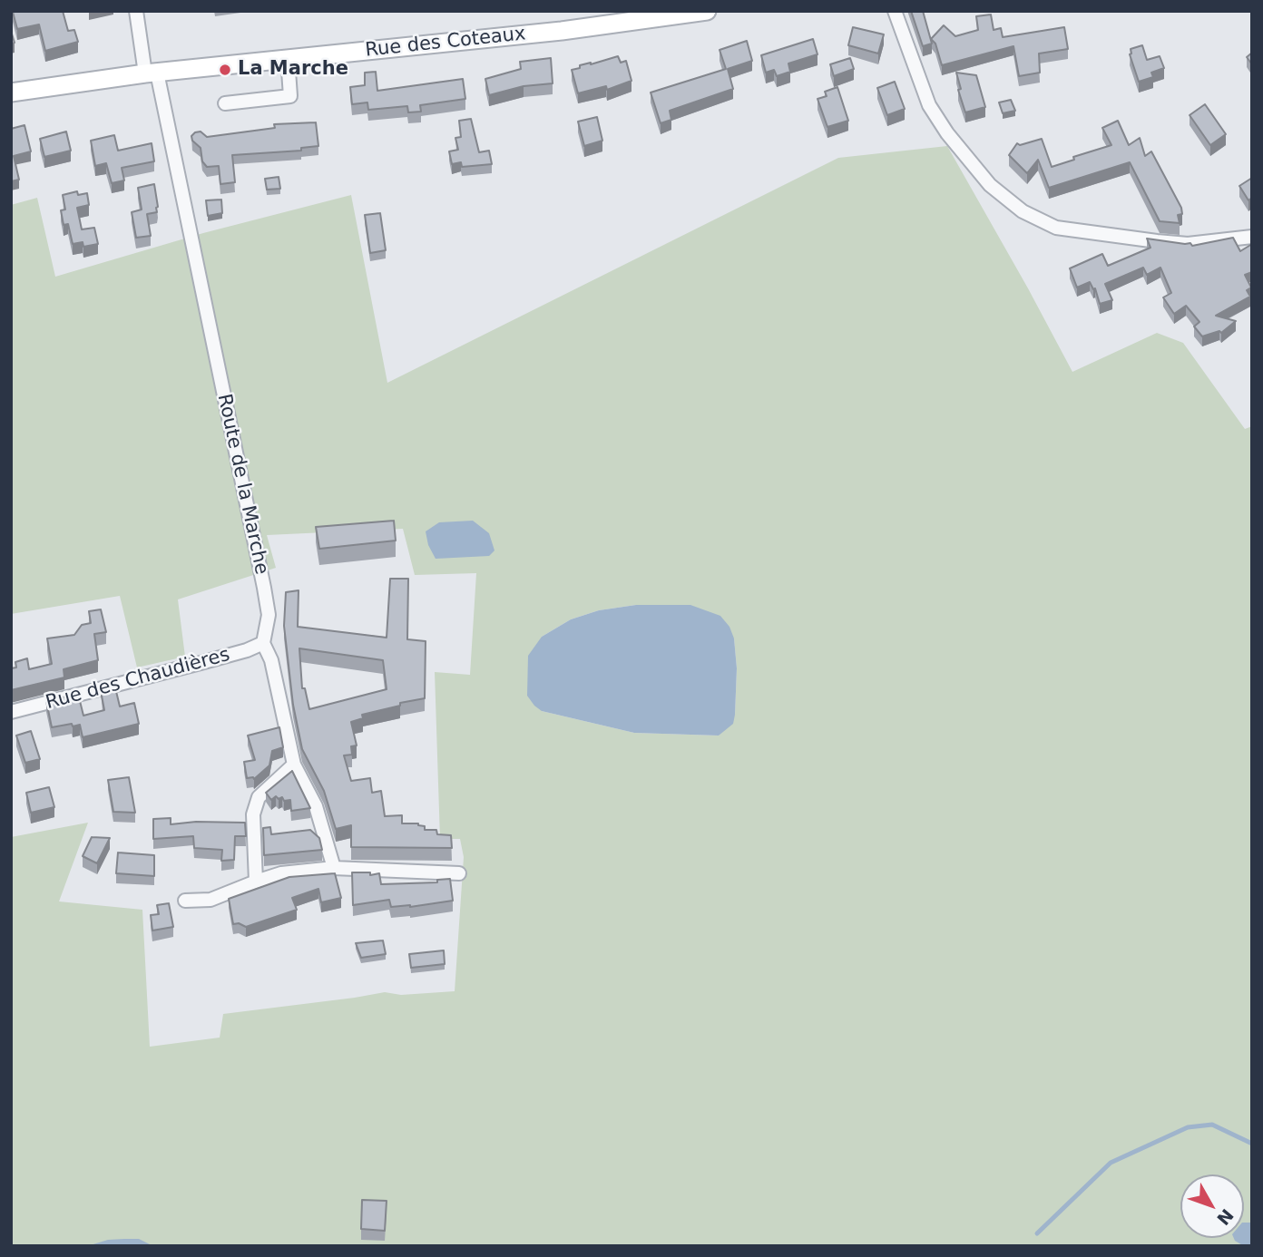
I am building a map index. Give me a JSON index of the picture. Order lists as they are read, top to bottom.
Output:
{
  "streets": {
    "street": ["Rue des Coteaux", "Route de la Marche", "Rue des Chaudières"]
  },
  "crossings": [
    ["Rue des Coteaux", "Route de la Marche"],
    ["Route de la Marche", "Rue des Chaudières"]
  ],
  "places": ["La Marche"],
  "north": "bottom right"
}
